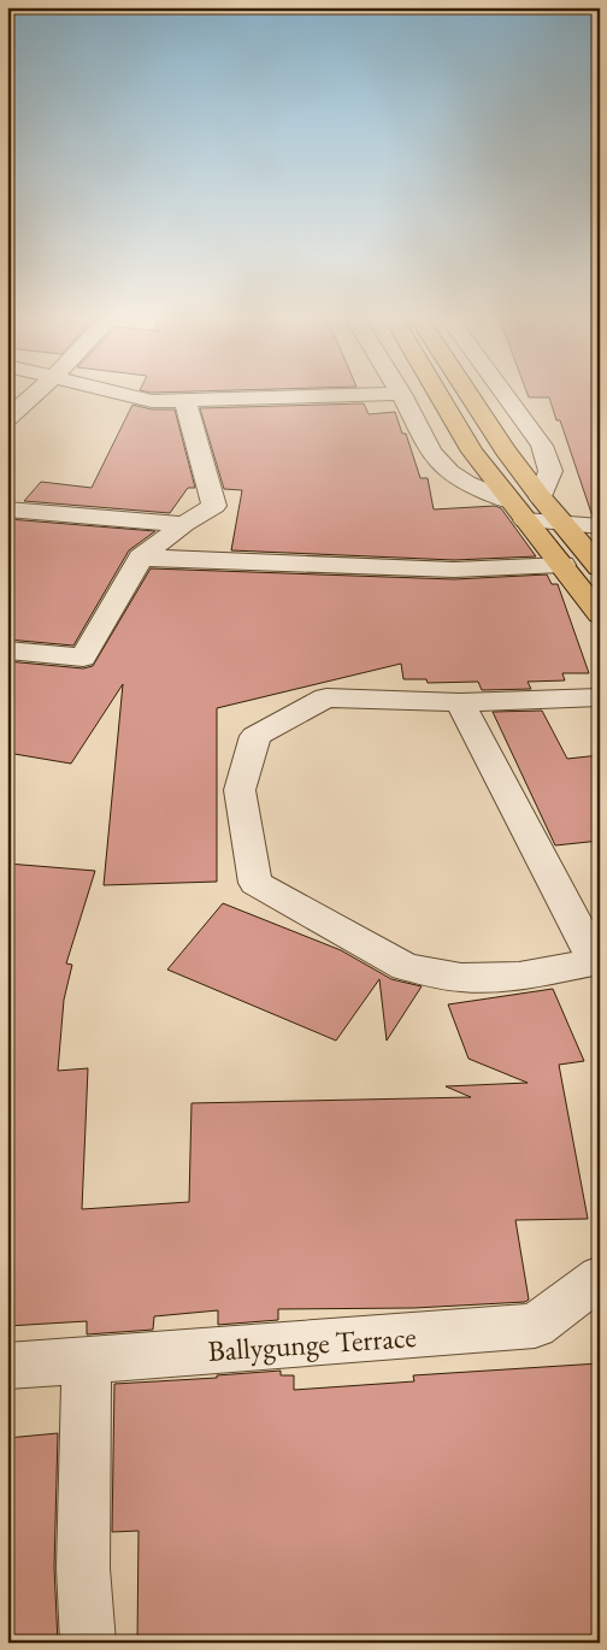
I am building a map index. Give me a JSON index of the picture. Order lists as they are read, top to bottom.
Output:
{
  "streets": {
    "street": ["Ballygunge Terrace"]
  }
}
